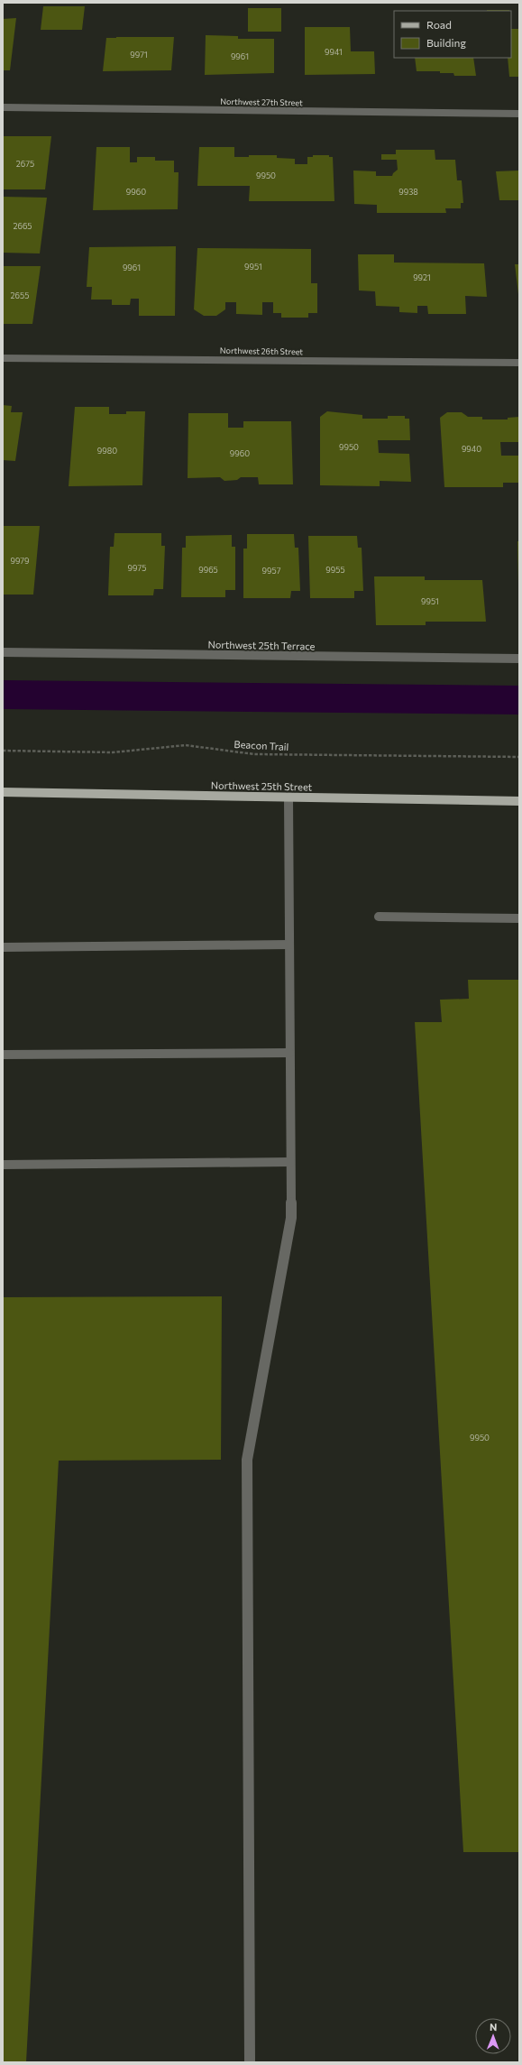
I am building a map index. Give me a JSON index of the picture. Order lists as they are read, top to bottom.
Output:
{
  "streets": {
    "main road": ["Northwest 25th Street"],
    "street": ["Northwest 27th Street", "Northwest 26th Street", "Northwest 25th Terrace"],
    "path": ["Beacon Trail"]
  },
  "house_numbers": [
    "9941",
    "9971",
    "9961",
    "2675",
    "9950",
    "9960",
    "9938",
    "2665",
    "9951",
    "9961",
    "9921",
    "2655",
    "9950",
    "9940",
    "9980",
    "9960",
    "9979",
    "9975",
    "9965",
    "9955",
    "9957",
    "9951",
    "9950"
  ],
  "legend": ["Road", "Building"],
  "north": "top"
}
